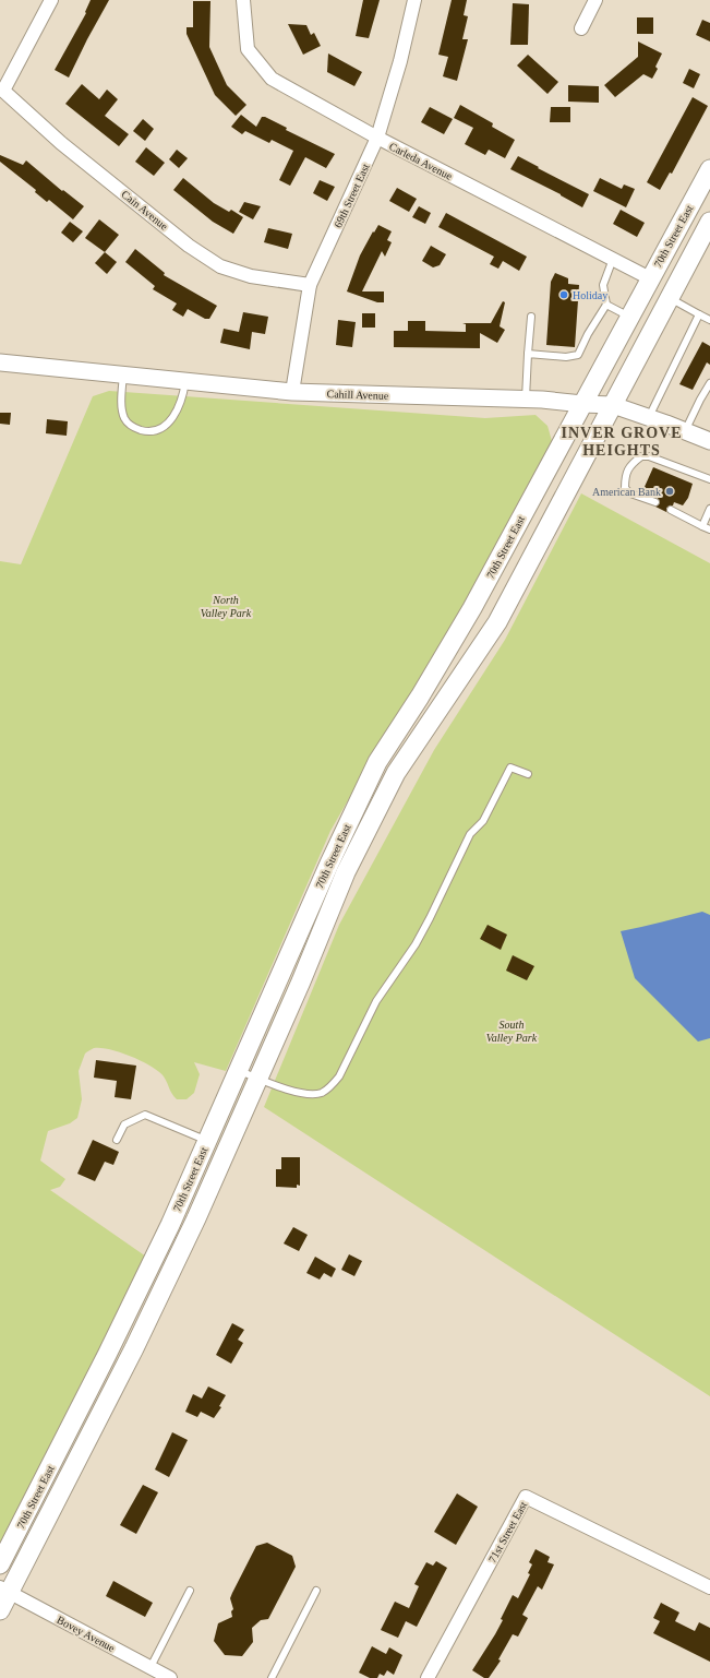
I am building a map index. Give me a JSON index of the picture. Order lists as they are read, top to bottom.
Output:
{
  "streets": {
    "main road": ["70th Street East"],
    "street": [
      "Carleda Avenue",
      "69th Street East",
      "Cain Avenue",
      "Cahill Avenue",
      "71st Street East",
      "Bovey Avenue"
    ]
  },
  "crossings": [
    ["Carleda Avenue", "69th Street East"],
    ["Carleda Avenue", "70th Street East"],
    ["69th Street East", "Cain Avenue"],
    ["69th Street East", "Cahill Avenue"],
    ["70th Street East", "Cahill Avenue"],
    ["70th Street East", "Bovey Avenue"]
  ],
  "districts": ["INVER GROVE HEIGHTS"],
  "parks": ["North Valley Park", "South Valley Park"],
  "places": ["Holiday", "American Bank"]
}
